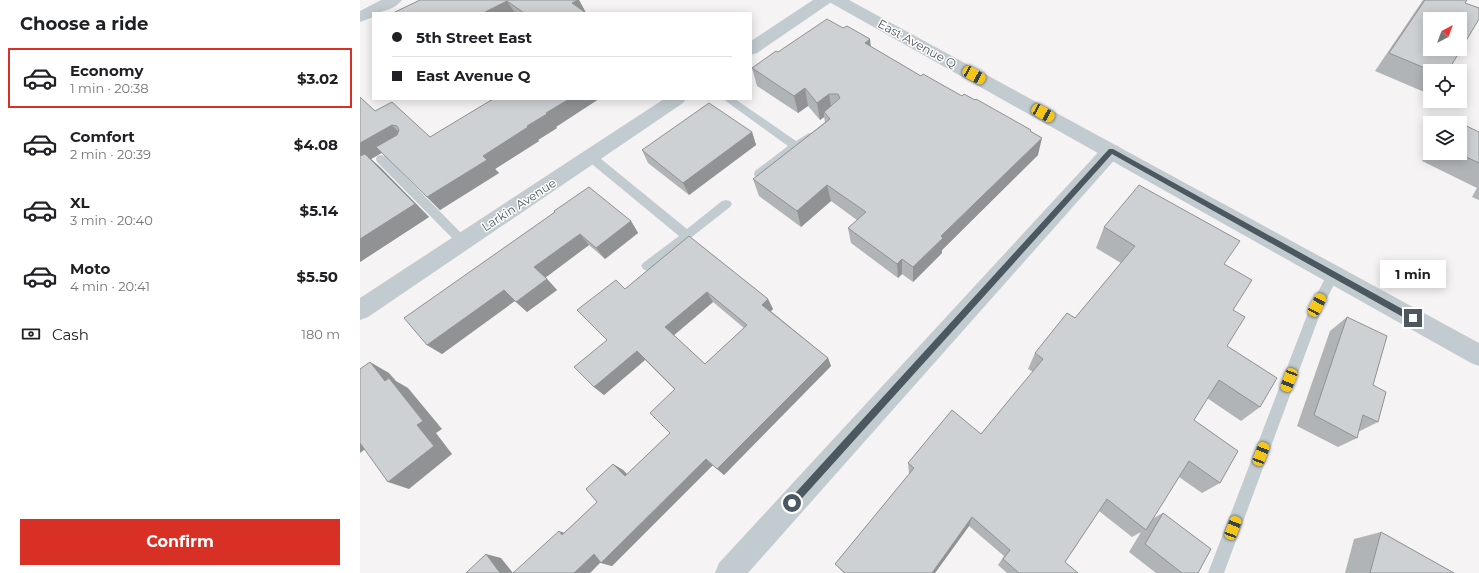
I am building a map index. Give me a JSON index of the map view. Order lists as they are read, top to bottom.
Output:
{
  "streets": {
    "street": ["East Avenue Q", "Larkin Avenue"]
  },
  "north": "top right",
  "page": {
    "heading": "Choose a ride",
    "banner": ["5th Street East", "East Avenue Q"],
    "list": [
      {
        "name": "Economy",
        "note": "1 min · 20:38",
        "value": "$3.02"
      },
      {
        "name": "Comfort",
        "note": "2 min · 20:39",
        "value": "$4.08"
      },
      {
        "name": "XL",
        "note": "3 min · 20:40",
        "value": "$5.14"
      },
      {
        "name": "Moto",
        "note": "4 min · 20:41",
        "value": "$5.50"
      }
    ],
    "bubble": "1 min",
    "pay": ["Cash", "180 m"],
    "buttons": "Confirm"
  }
}
